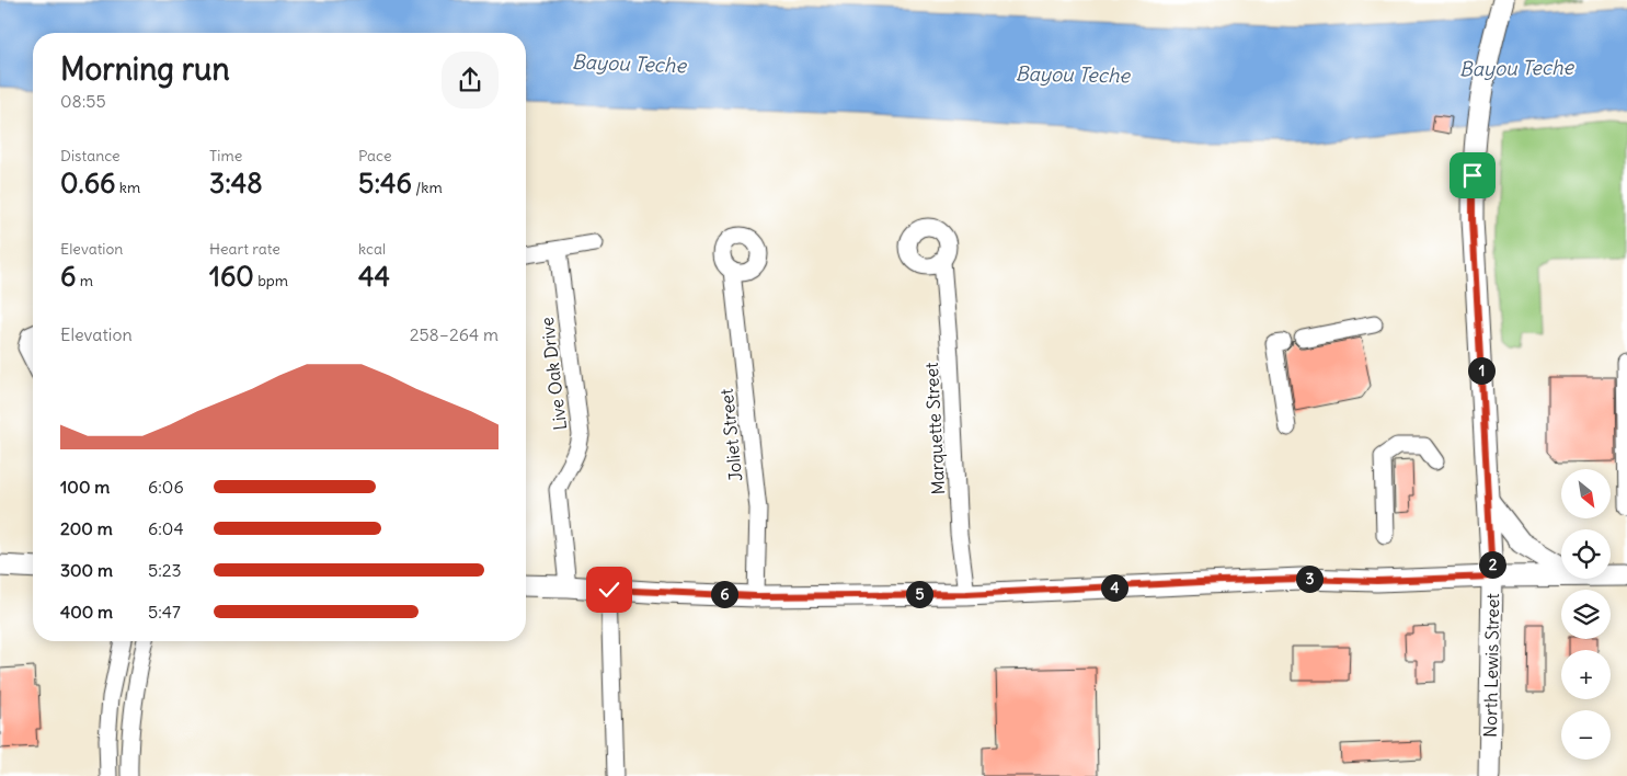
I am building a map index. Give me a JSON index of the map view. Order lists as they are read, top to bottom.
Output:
{
  "streets": {
    "main road": ["North Lewis Street"],
    "street": ["Live Oak Drive", "Marquette Street", "Joliet Street"]
  },
  "water": ["Bayou Teche"],
  "north": "bottom right",
  "page": {
    "heading": ["Morning run", "08:55"],
    "stats": [
      ["Distance", "0.66 km"],
      ["Time", "3:48"],
      ["Pace", "5:46 /km"],
      ["Elevation", "6 m"],
      ["Heart rate", "160 bpm"],
      ["kcal", "44"]
    ],
    "chart": ["Elevation", "258–264 m"],
    "pins": [
      "1",
      "2",
      "3",
      "4",
      "5",
      "6"
    ],
    "list": [
      {
        "name": "100 m",
        "note": "6:06"
      },
      {
        "name": "200 m",
        "note": "6:04"
      },
      {
        "name": "300 m",
        "note": "5:23"
      },
      {
        "name": "400 m",
        "note": "5:47"
      }
    ],
    "map_buttons": ["+", "−"]
  }
}
